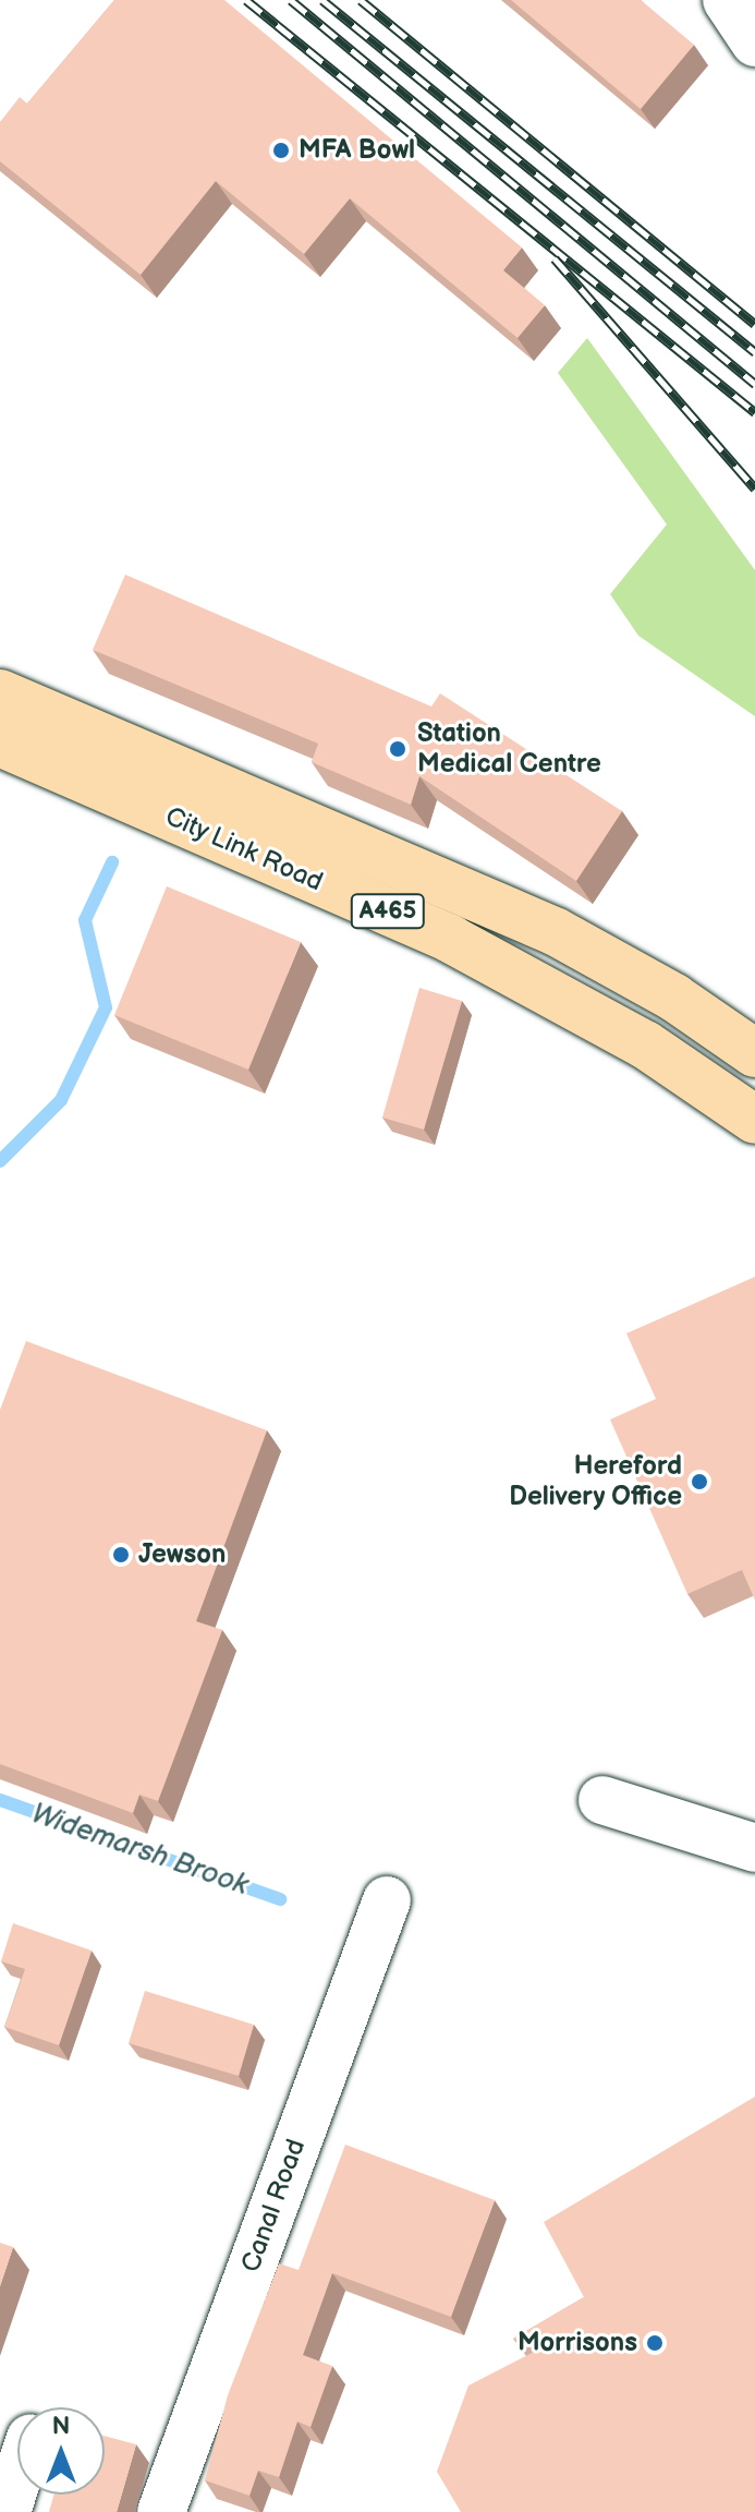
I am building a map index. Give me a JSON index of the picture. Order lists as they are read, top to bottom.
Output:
{
  "streets": {
    "highway": ["City Link Road", "A465"],
    "street": ["Canal Road"]
  },
  "water": ["Widemarsh Brook"],
  "places": [
    "MFA Bowl",
    "Station Medical Centre",
    "Hereford Delivery Office",
    "Jewson",
    "Morrisons"
  ],
  "north": "top"
}
